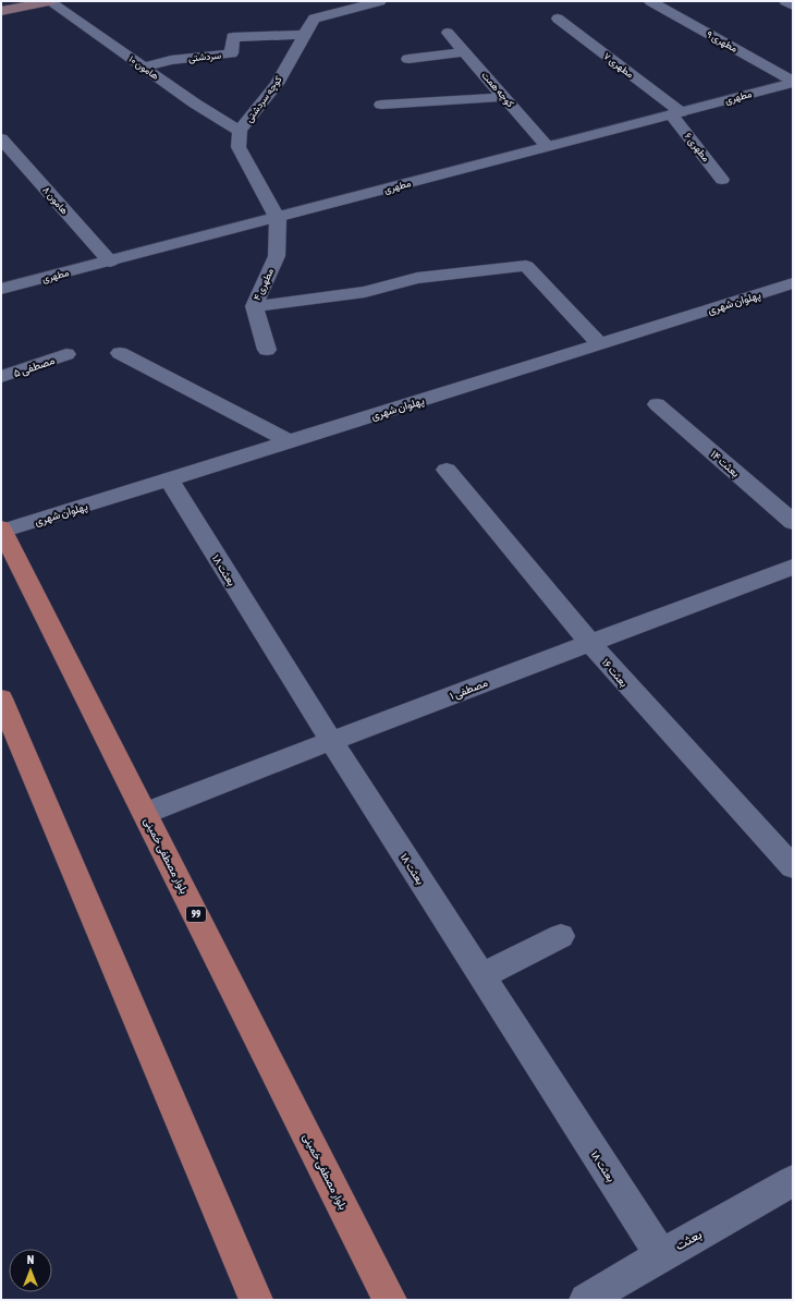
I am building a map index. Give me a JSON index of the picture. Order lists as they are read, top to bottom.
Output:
{
  "streets": {
    "main road": ["بلوار مصطفی خمینی", "99"],
    "street": [
      "مطهری ۹",
      "سردشتی",
      "مطهری ۷",
      "هامون ۱۰",
      "کوچه همت",
      "مطهری",
      "کوچه سردشتی",
      "مطهری ۶",
      "هامون ۸",
      "مطهری ۴",
      "پهلوان شهری",
      "مصطفی ۵",
      "بعثت ۱۴",
      "بعثت ۱۸",
      "بعثت ۱۶",
      "مصطفی ۱",
      "بعثت"
    ]
  },
  "crossings": [
    ["مطهری ۹", "مطهری"],
    ["سردشتی", "هامون ۱۰"],
    ["سردشتی", "کوچه سردشتی"],
    ["مطهری ۷", "مطهری"],
    ["مطهری ۷", "مطهری ۶"],
    ["هامون ۱۰", "کوچه سردشتی"],
    ["کوچه همت", "مطهری"],
    ["مطهری", "کوچه سردشتی"],
    ["مطهری", "مطهری ۶"],
    ["مطهری", "هامون ۸"],
    ["مطهری", "مطهری ۴"],
    ["کوچه سردشتی", "مطهری ۴"],
    ["پهلوان شهری", "بعثت ۱۸"],
    ["پهلوان شهری", "بلوار مصطفی خمینی"],
    ["بعثت ۱۸", "مصطفی ۱"],
    ["بعثت ۱۸", "بعثت"],
    ["بعثت ۱۶", "مصطفی ۱"],
    ["مصطفی ۱", "بلوار مصطفی خمینی"]
  ],
  "north": "top"
}
